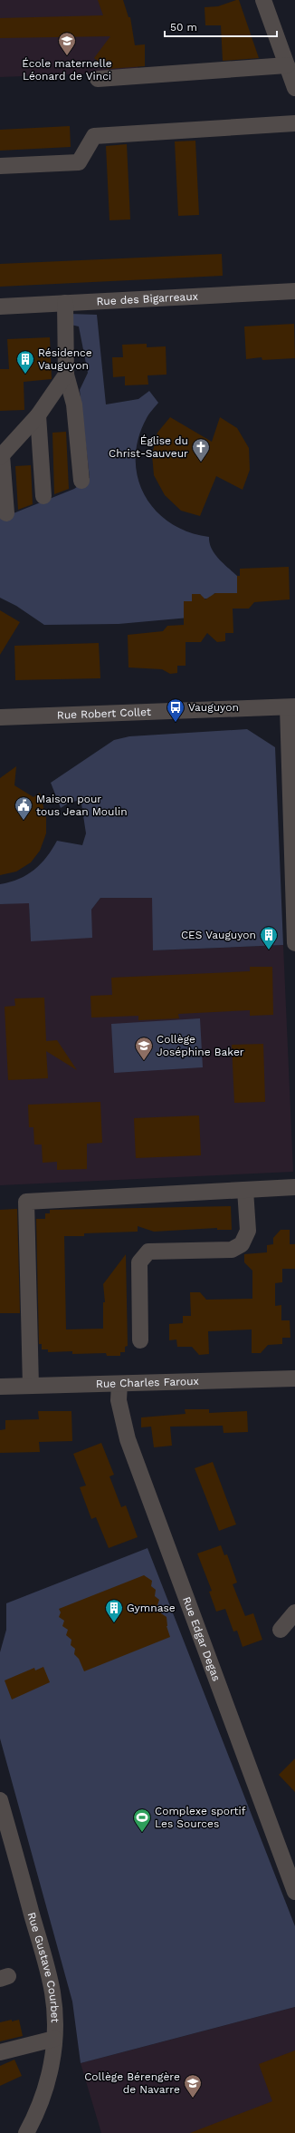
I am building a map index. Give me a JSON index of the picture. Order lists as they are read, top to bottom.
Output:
{
  "streets": {
    "street": [
      "Rue des Bigarreaux",
      "Rue Robert Collet",
      "Rue Charles Faroux",
      "Rue Edgar Degas",
      "Rue Gustave Courbet"
    ]
  },
  "crossings": [
    ["Rue Charles Faroux", "Rue Edgar Degas"]
  ],
  "places": {
    "school or university": ["École maternelle Léonard de Vinci", "Collège Joséphine Baker", "Collège Bérengère de Navarre"],
    "building": ["Résidence Vauguyon", "CES Vauguyon", "Gymnase"],
    "church": ["Église du Christ-Sauveur"],
    "bus stop": ["Vauguyon"],
    "public building": ["Maison pour tous Jean Moulin"],
    "sports": ["Complexe sportif Les Sources"]
  },
  "scale_bar": "50 m"
}
